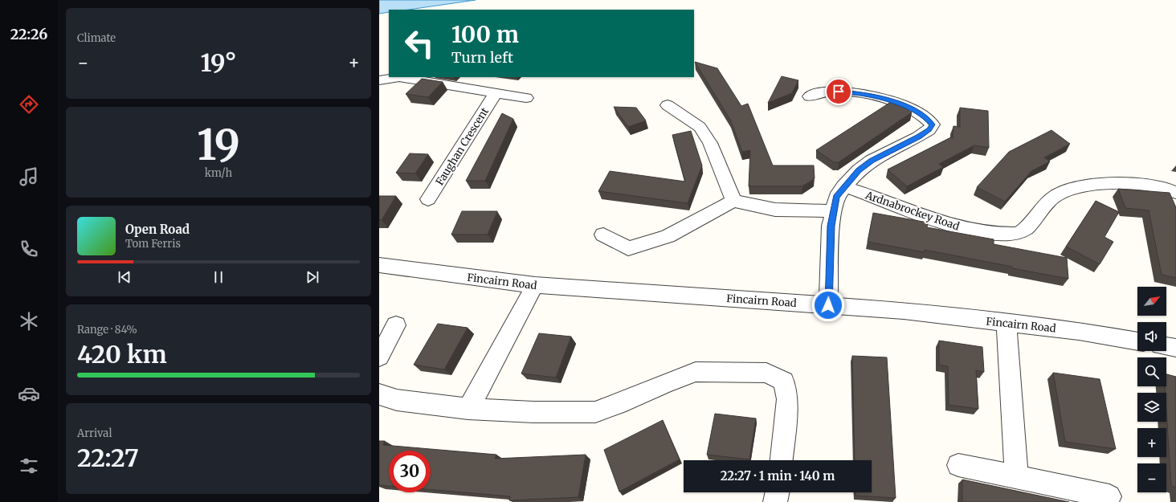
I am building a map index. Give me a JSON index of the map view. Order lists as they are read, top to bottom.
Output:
{
  "streets": {
    "street": ["Faughan Crescent", "Ardnabrockey Road", "Fincairn Road"]
  },
  "north": "top right",
  "page": {
    "tabs": "22:26",
    "tile": [
      "Climate",
      ["19", "km/h"],
      ["Range · 84%", "420 km"],
      ["Arrival", "22:27"]
    ],
    "turn": ["100 m", "Turn left"],
    "heat": ["−", "19°", "+"],
    "song": ["Open Road", "Tom Ferris"],
    "map_buttons": ["+", "−"],
    "limit": "30",
    "trip": "22:27 · 1 min · 140 m"
  }
}
